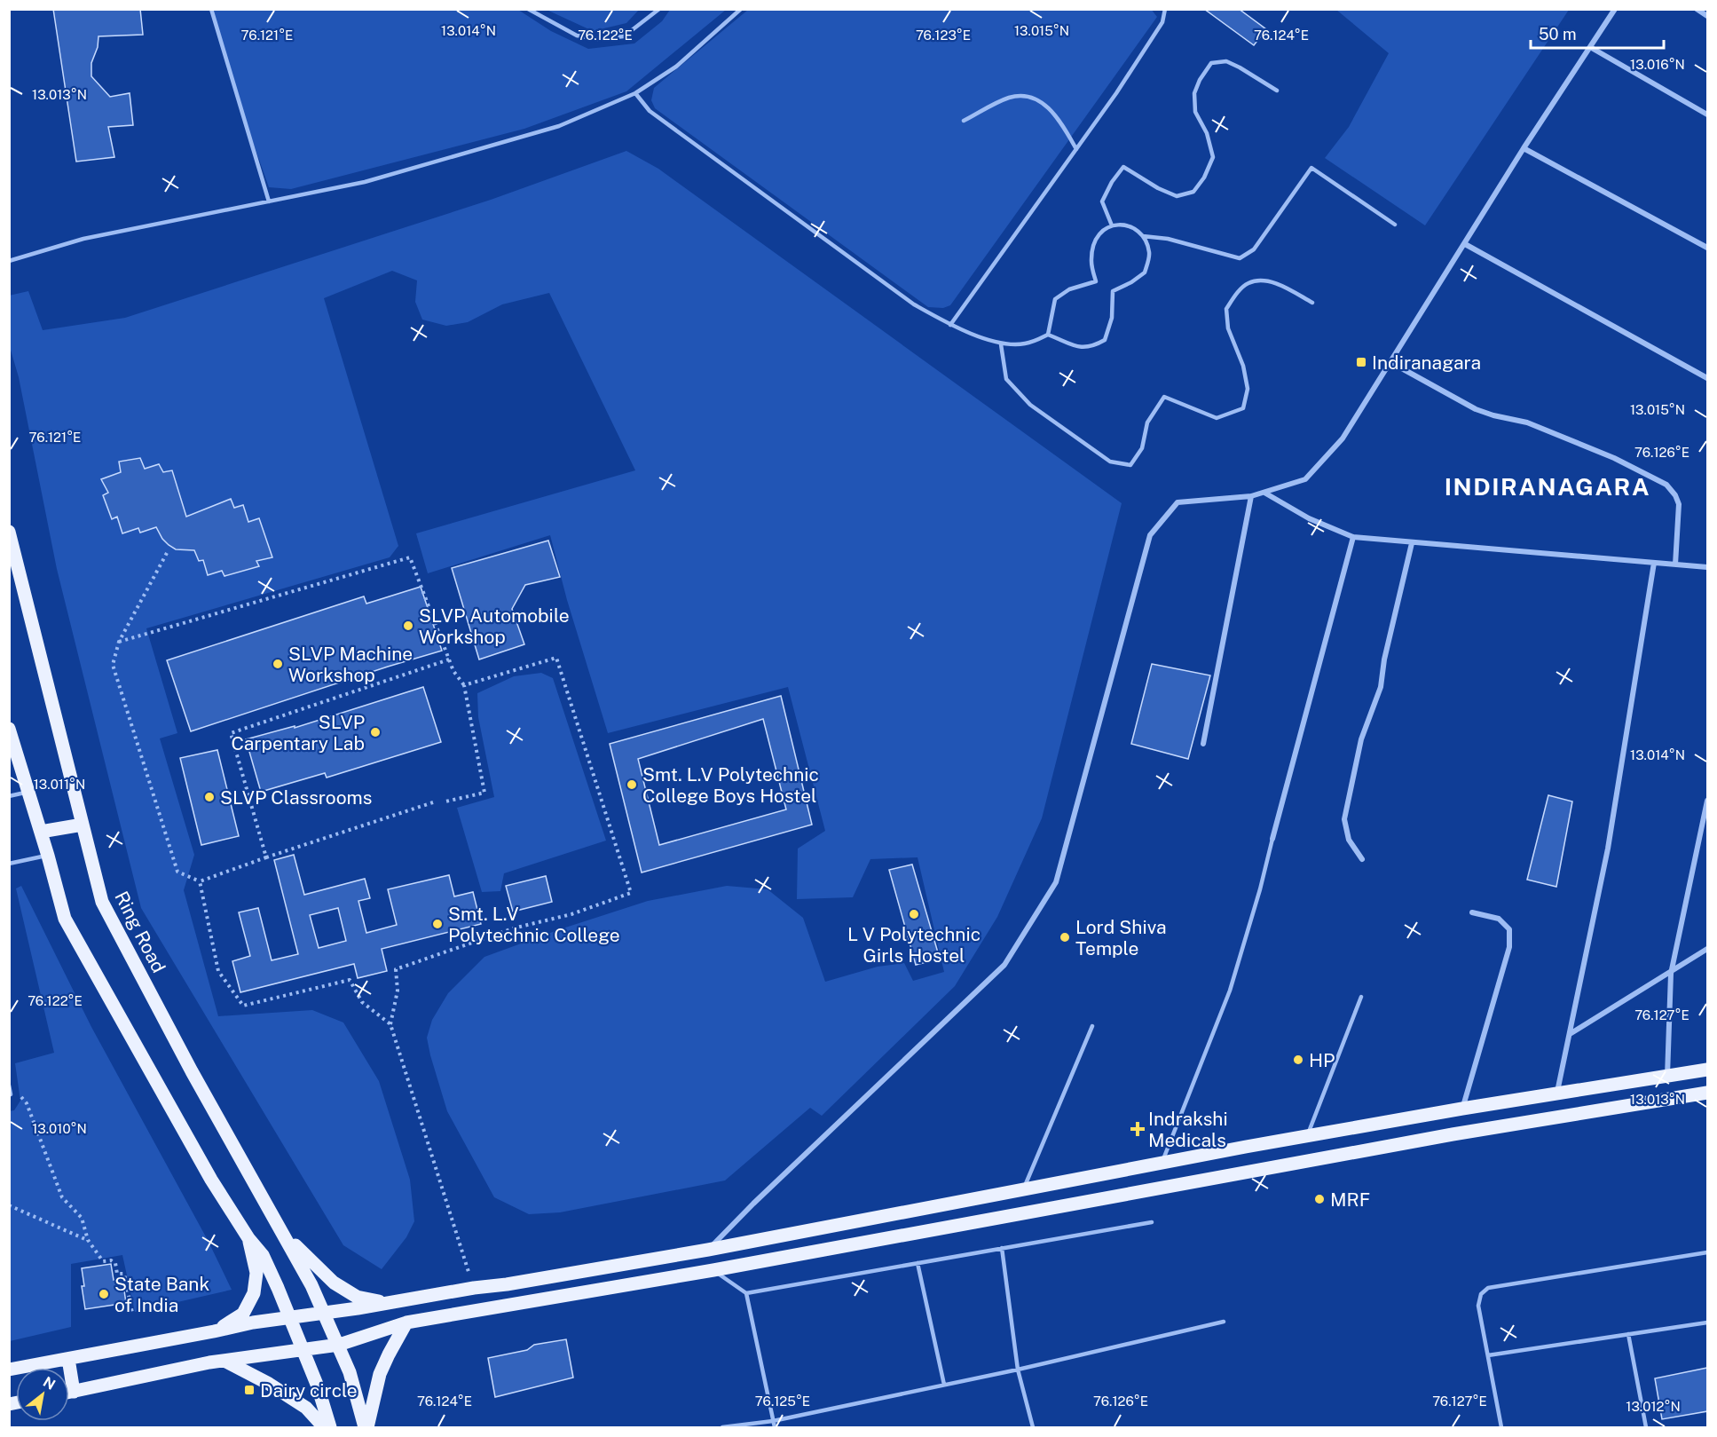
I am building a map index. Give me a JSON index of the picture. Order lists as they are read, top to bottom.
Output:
{
  "streets": {
    "main road": ["Ring Road"]
  },
  "districts": ["INDIRANAGARA"],
  "places": {
    "transit": ["Indiranagara", "Dairy circle"],
    "other": [
      "SLVP Automobile Workshop",
      "SLVP Machine Workshop",
      "SLVP Carpentary Lab",
      "Smt. L.V Polytechnic College Boys Hostel",
      "SLVP Classrooms",
      "L V Polytechnic Girls Hostel",
      "Smt. L.V Polytechnic College",
      "Lord Shiva Temple",
      "HP",
      "MRF",
      "State Bank of India"
    ],
    "health": ["Indrakshi Medicals"]
  },
  "scale_bar": "50 m",
  "north": "top right",
  "coordinates": [
    "13.014°N",
    "13.015°N",
    "76.122°E",
    "76.121°E",
    "76.123°E",
    "76.124°E",
    "13.016°N",
    "13.013°N",
    "76.126°E",
    "13.011°N",
    "76.127°E",
    "13.010°N",
    "76.125°E",
    "13.012°N"
  ]
}
